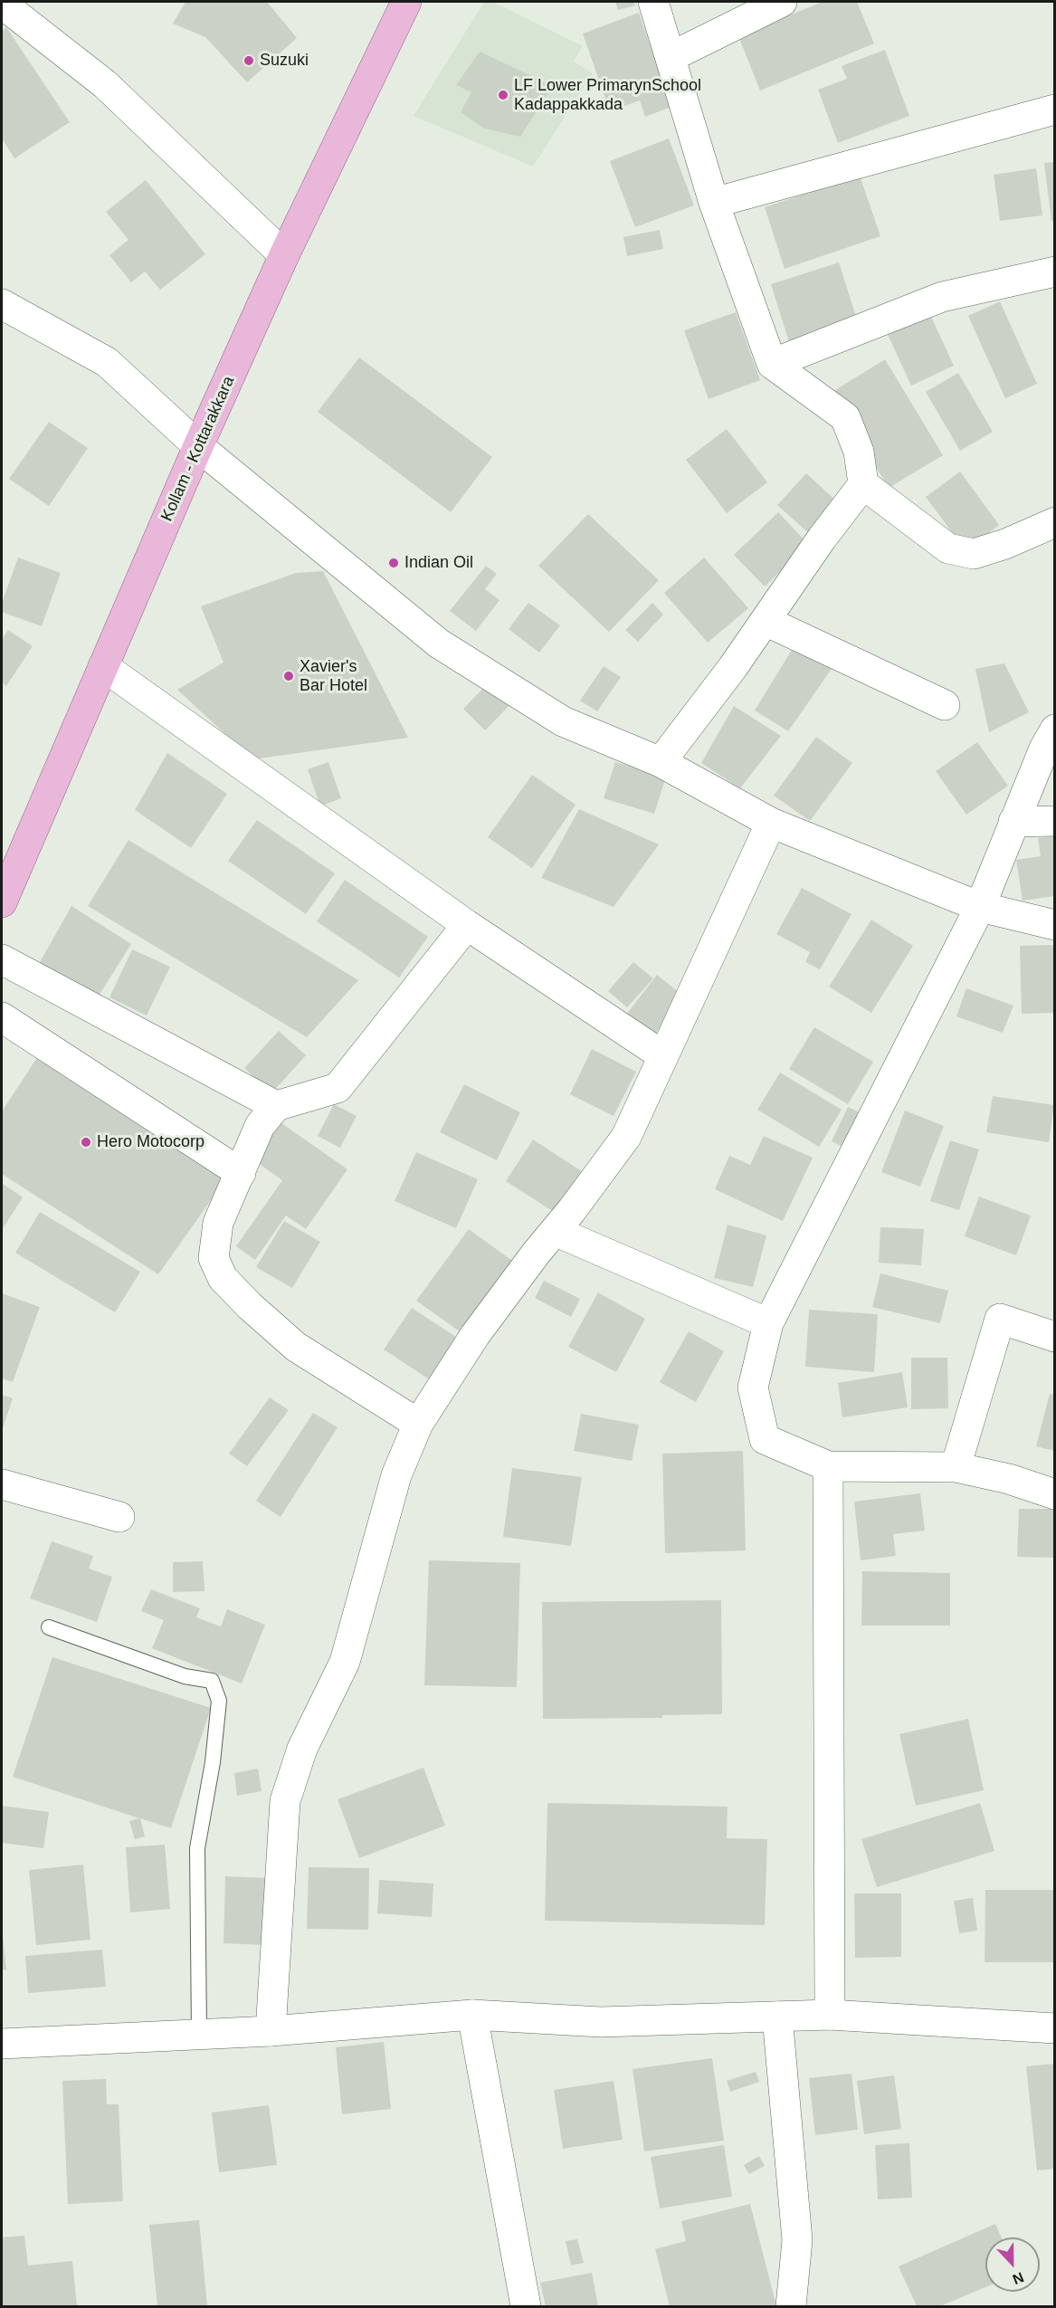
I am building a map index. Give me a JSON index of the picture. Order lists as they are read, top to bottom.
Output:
{
  "streets": {
    "main road": ["Kollam - Kottarakkara"]
  },
  "places": [
    "Suzuki",
    "LF Lower PrimarynSchool Kadappakkada",
    "Indian Oil",
    "Xavier's Bar Hotel",
    "Hero Motocorp"
  ],
  "north": "bottom"
}
